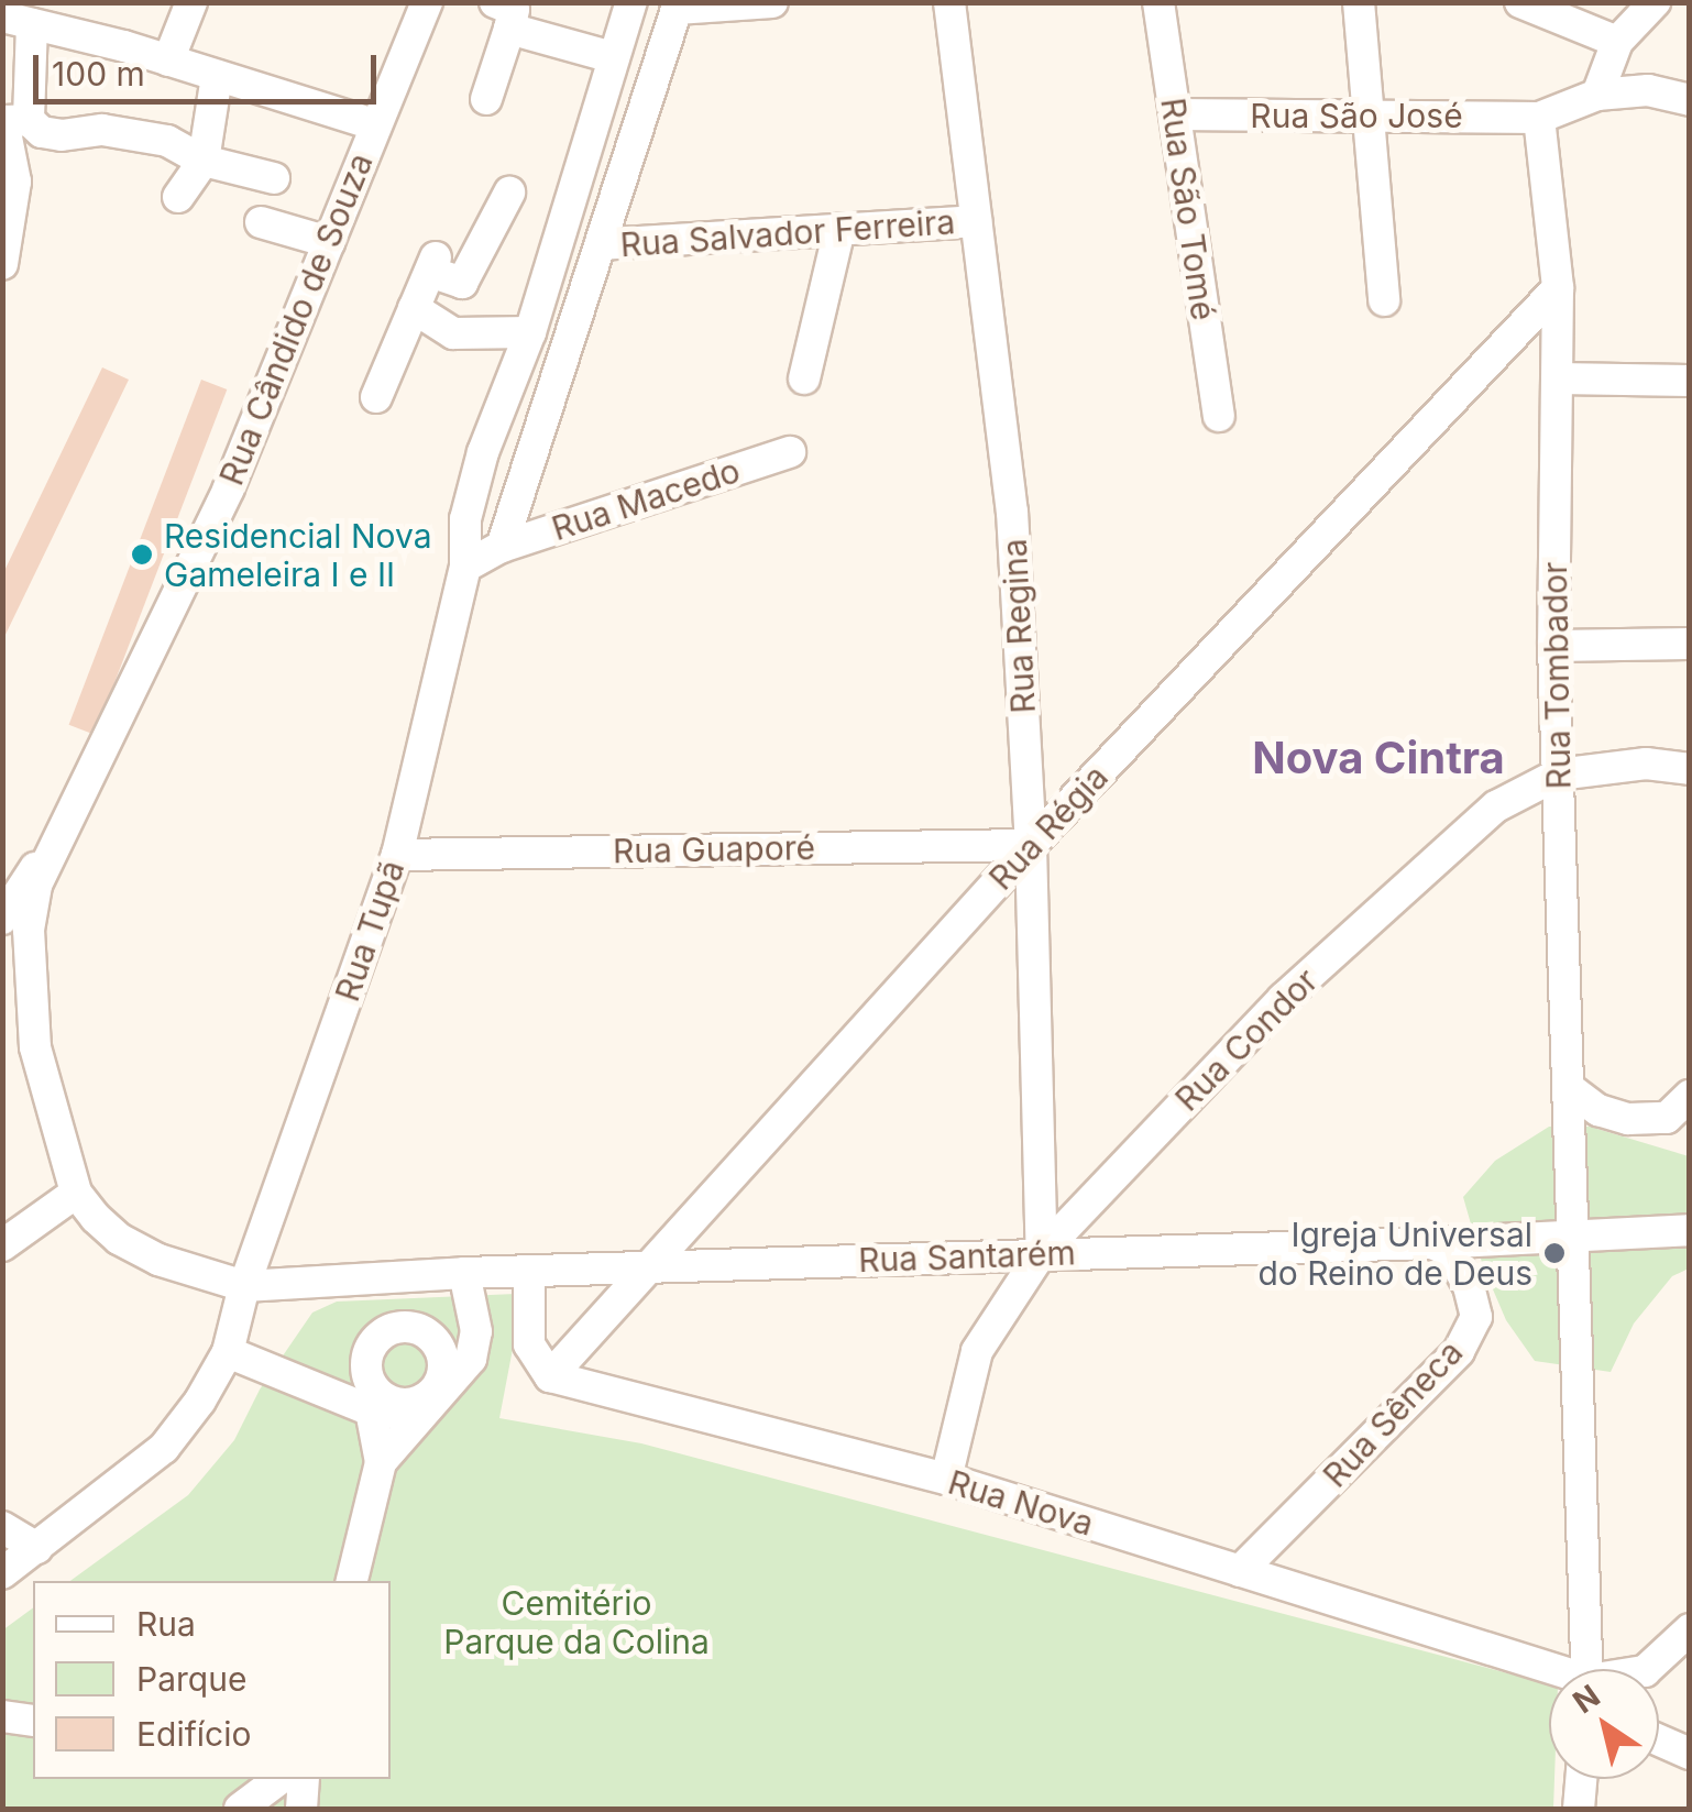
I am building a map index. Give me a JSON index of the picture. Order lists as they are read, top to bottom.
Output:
{
  "streets": {
    "street": [
      "Rua São José",
      "Rua São Tomé",
      "Rua Salvador Ferreira",
      "Rua Cândido de Souza",
      "Rua Macedo",
      "Rua Regina",
      "Rua Tombador",
      "Rua Régia",
      "Rua Guaporé",
      "Rua Tupã",
      "Rua Condor",
      "Rua Santarém",
      "Rua Sêneca",
      "Rua Nova"
    ]
  },
  "crossings": [
    ["Rua São José", "Rua São Tomé"],
    ["Rua São José", "Rua Tombador"],
    ["Rua Salvador Ferreira", "Rua Regina"],
    ["Rua Cândido de Souza", "Rua Tupã"],
    ["Rua Cândido de Souza", "Rua Santarém"],
    ["Rua Regina", "Rua Régia"],
    ["Rua Regina", "Rua Guaporé"],
    ["Rua Regina", "Rua Condor"],
    ["Rua Regina", "Rua Santarém"],
    ["Rua Tombador", "Rua Régia"],
    ["Rua Tombador", "Rua Condor"],
    ["Rua Tombador", "Rua Santarém"],
    ["Rua Régia", "Rua Guaporé"],
    ["Rua Régia", "Rua Santarém"],
    ["Rua Régia", "Rua Nova"],
    ["Rua Guaporé", "Rua Tupã"],
    ["Rua Tupã", "Rua Santarém"],
    ["Rua Condor", "Rua Santarém"],
    ["Rua Condor", "Rua Nova"],
    ["Rua Santarém", "Rua Sêneca"],
    ["Rua Sêneca", "Rua Nova"]
  ],
  "districts": ["Nova Cintra"],
  "parks": ["Cemitério Parque da Colina"],
  "places": ["Residencial Nova Gameleira I e II", "Igreja Universal do Reino de Deus"],
  "legend": ["Rua", "Parque", "Edifício"],
  "scale_bar": "100 m",
  "north": "top left"
}
